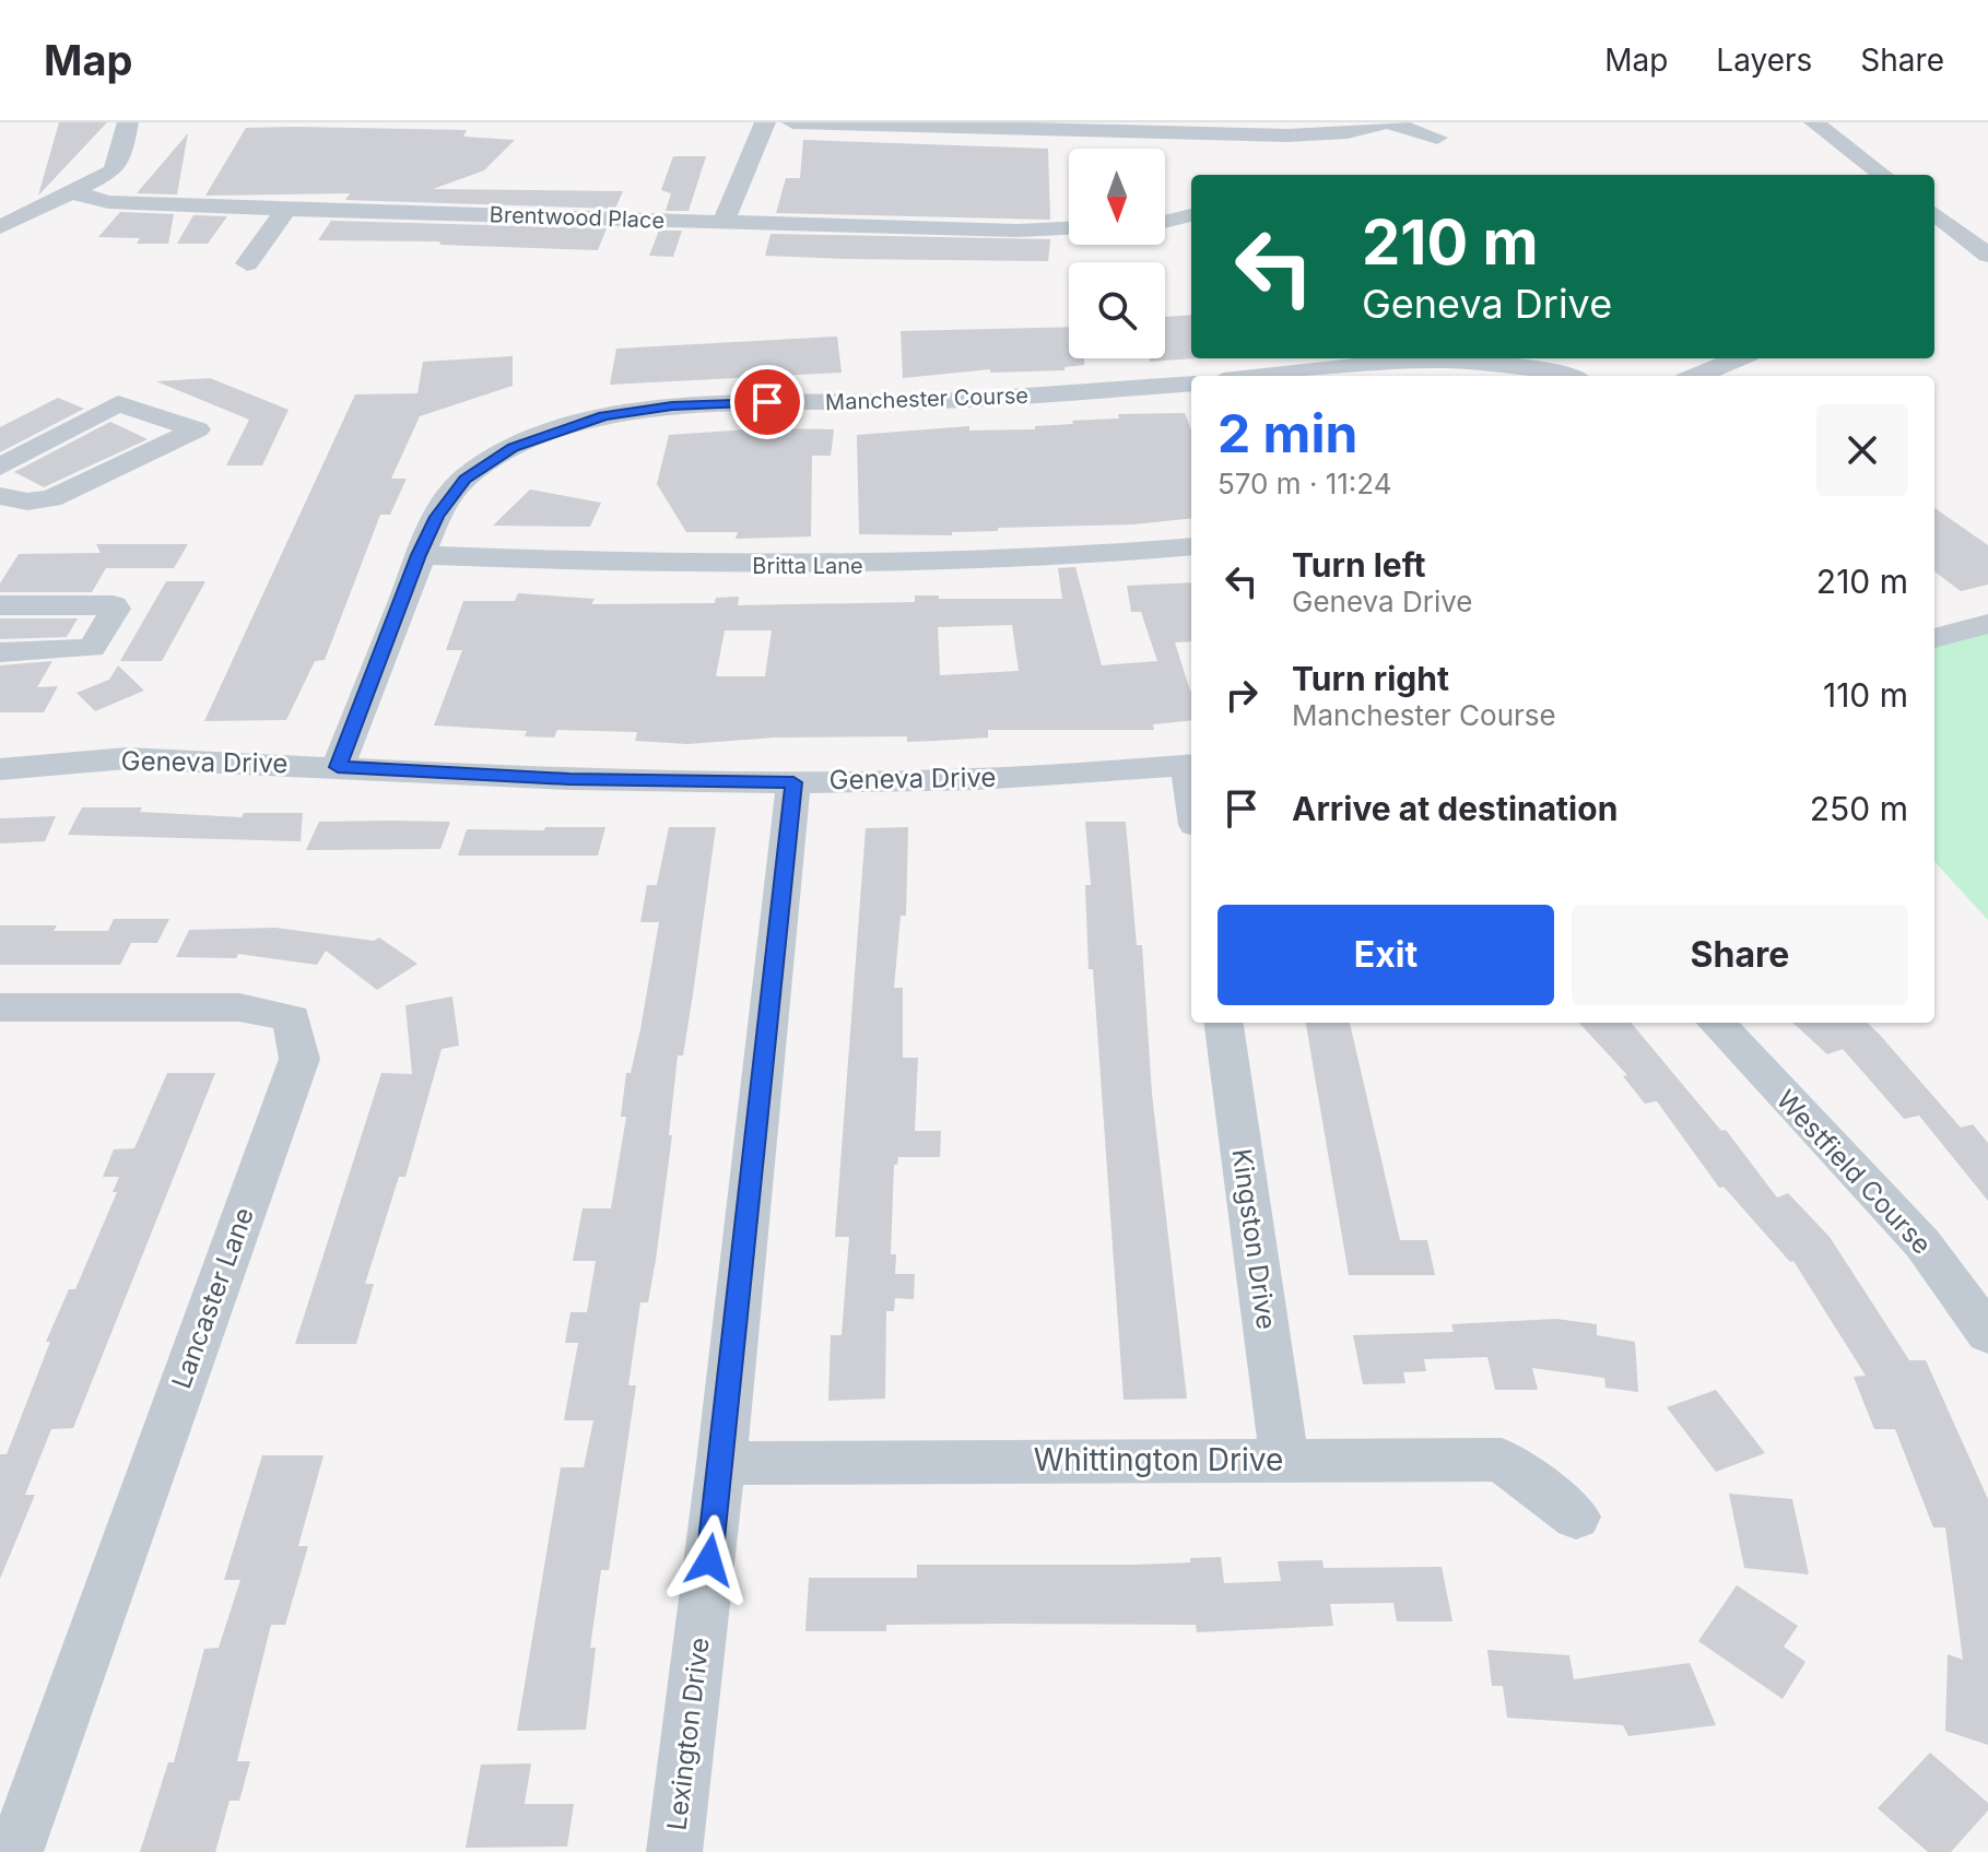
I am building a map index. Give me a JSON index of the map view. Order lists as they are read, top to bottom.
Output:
{
  "streets": {
    "street": [
      "Brentwood Place",
      "Manchester Course",
      "Britta Lane",
      "Geneva Drive",
      "Westfield Course",
      "Kingston Drive",
      "Lancaster Lane",
      "Whittington Drive",
      "Lexington Drive"
    ]
  },
  "crossings": [
    ["Manchester Course", "Britta Lane"],
    ["Manchester Course", "Geneva Drive"],
    ["Geneva Drive", "Lexington Drive"],
    ["Kingston Drive", "Whittington Drive"],
    ["Whittington Drive", "Lexington Drive"]
  ],
  "north": "bottom",
  "page": {
    "header": "Map",
    "nav": ["Map", "Layers", "Share"],
    "turn": ["210 m", "Geneva Drive"],
    "heading": ["2 min", "570 m · 11:24"],
    "list": [
      {
        "name": "Turn left",
        "note": "Geneva Drive",
        "value": "210 m"
      },
      {
        "name": "Turn right",
        "note": "Manchester Course",
        "value": "110 m"
      },
      {
        "name": "Arrive at destination",
        "value": "250 m"
      }
    ],
    "buttons": ["Exit", "Share"]
  }
}
